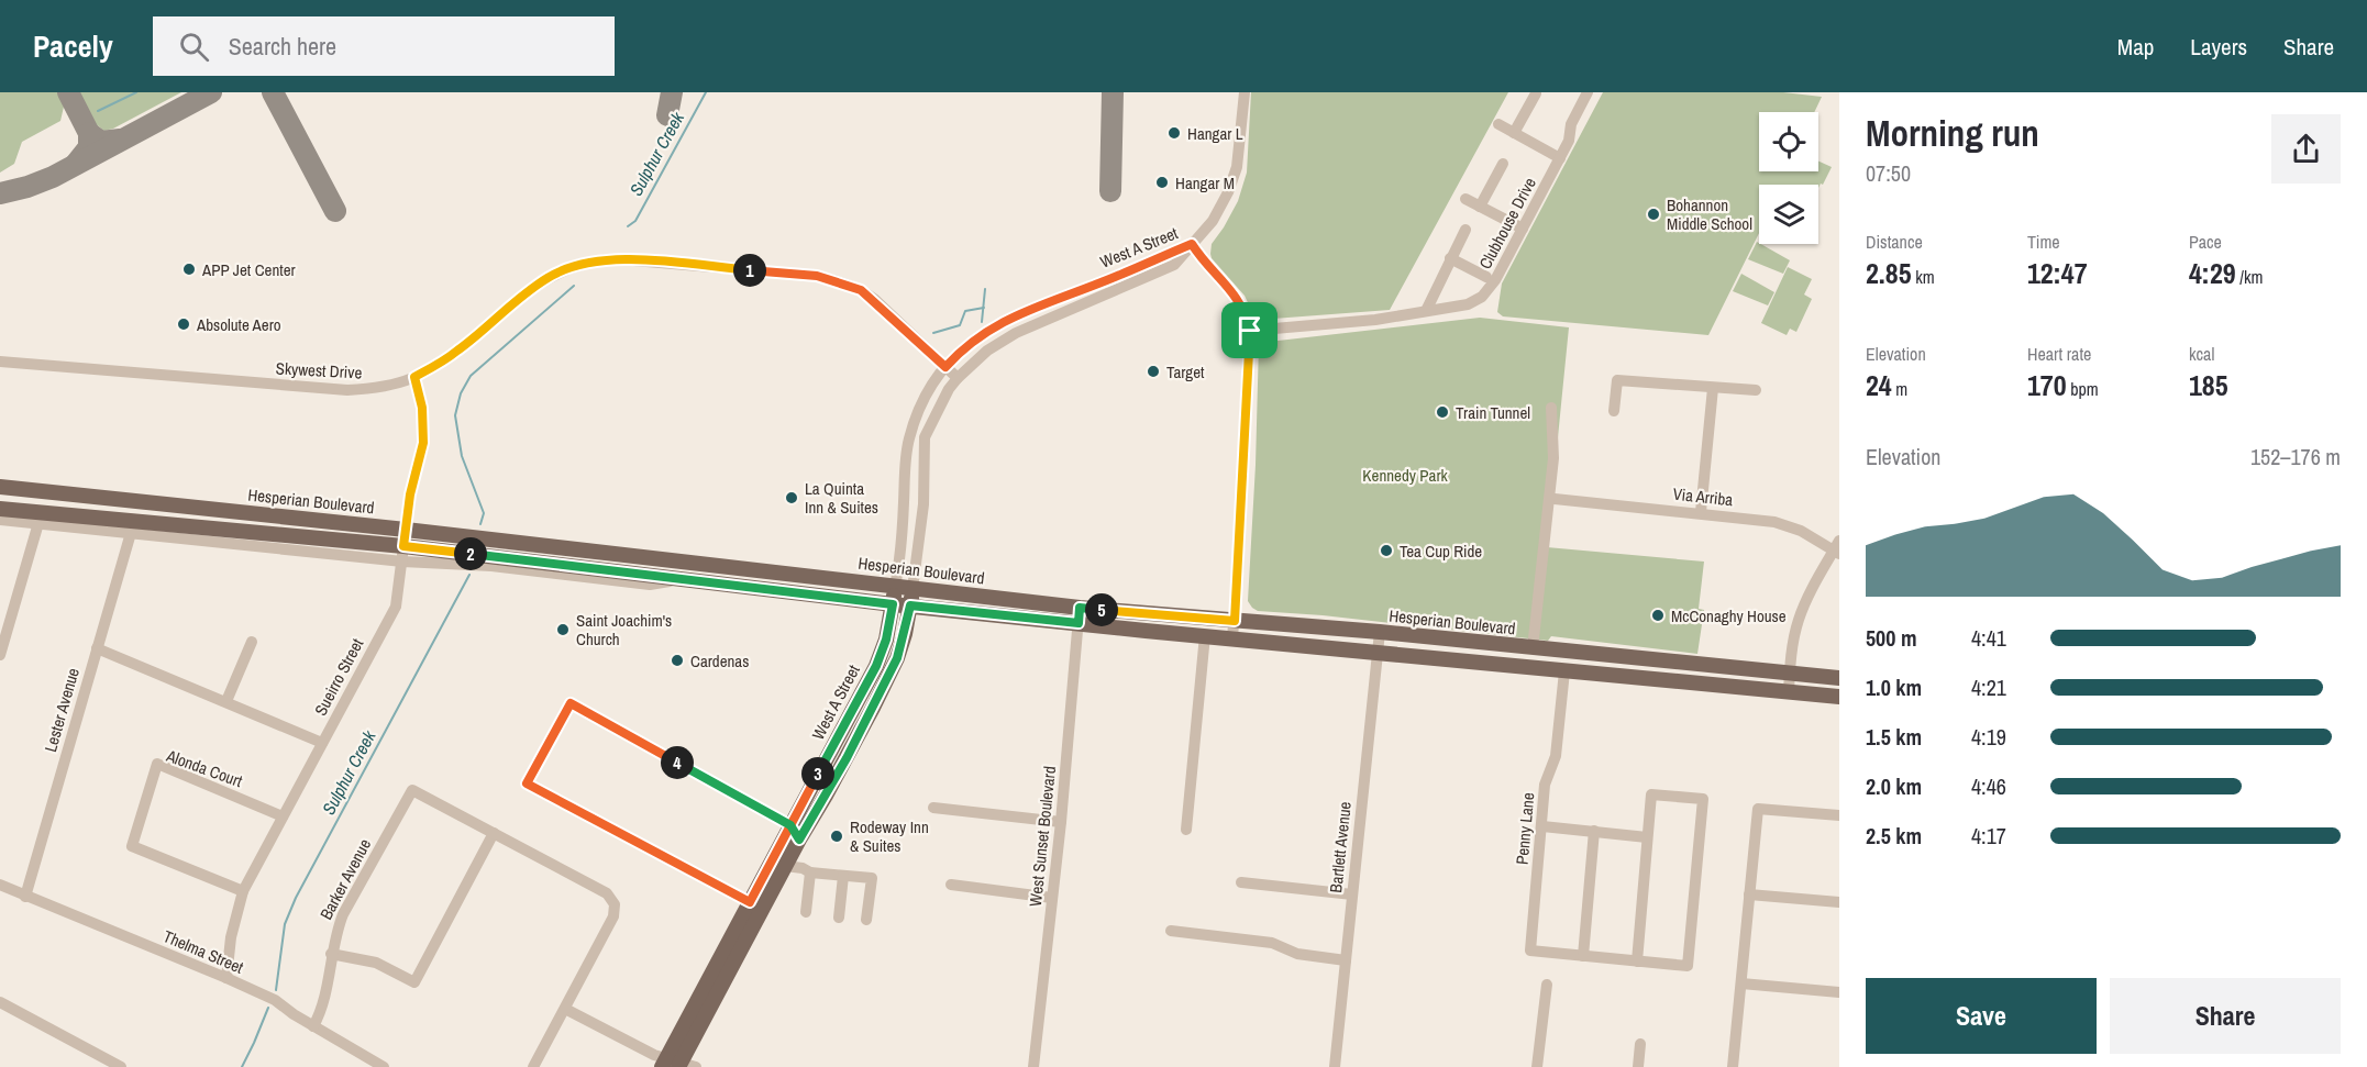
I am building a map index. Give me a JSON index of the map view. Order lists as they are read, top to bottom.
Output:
{
  "streets": {
    "main road": ["West A Street", "Hesperian Boulevard"],
    "street": [
      "Clubhouse Drive",
      "Skywest Drive",
      "Via Arriba",
      "Sueirro Street",
      "Lester Avenue",
      "Alonda Court",
      "Penny Lane",
      "West Sunset Boulevard",
      "Bartlett Avenue",
      "Barker Avenue",
      "Thelma Street"
    ]
  },
  "crossings": [
    ["West A Street", "Skywest Drive"],
    ["West A Street", "Hesperian Boulevard"],
    ["Skywest Drive", "Sueirro Street"],
    ["Hesperian Boulevard", "Sueirro Street"],
    ["Hesperian Boulevard", "Lester Avenue"],
    ["Hesperian Boulevard", "Penny Lane"],
    ["Hesperian Boulevard", "West Sunset Boulevard"],
    ["Hesperian Boulevard", "Bartlett Avenue"],
    ["Sueirro Street", "Alonda Court"],
    ["Sueirro Street", "Thelma Street"],
    ["Lester Avenue", "Thelma Street"],
    ["Barker Avenue", "Thelma Street"]
  ],
  "water": ["Sulphur Creek"],
  "parks": ["Kennedy Park"],
  "places": [
    "Hangar L",
    "Hangar M",
    "Bohannon Middle School",
    "APP Jet Center",
    "Absolute Aero",
    "Target",
    "Train Tunnel",
    "La Quinta Inn & Suites",
    "Tea Cup Ride",
    "McConaghy House",
    "Saint Joachim's Church",
    "Cardenas",
    "Rodeway Inn & Suites"
  ],
  "page": {
    "header": "Pacely",
    "search": "Search here",
    "nav": ["Map", "Layers", "Share"],
    "heading": ["Morning run", "07:50"],
    "stats": [
      ["Distance", "2.85 km"],
      ["Time", "12:47"],
      ["Pace", "4:29 /km"],
      ["Elevation", "24 m"],
      ["Heart rate", "170 bpm"],
      ["kcal", "185"]
    ],
    "pins": [
      "1",
      "2",
      "5",
      "4",
      "3"
    ],
    "chart": ["Elevation", "152–176 m"],
    "list": [
      {
        "name": "500 m",
        "note": "4:41"
      },
      {
        "name": "1.0 km",
        "note": "4:21"
      },
      {
        "name": "1.5 km",
        "note": "4:19"
      },
      {
        "name": "2.0 km",
        "note": "4:46"
      },
      {
        "name": "2.5 km",
        "note": "4:17"
      }
    ],
    "buttons": ["Save", "Share"]
  }
}
